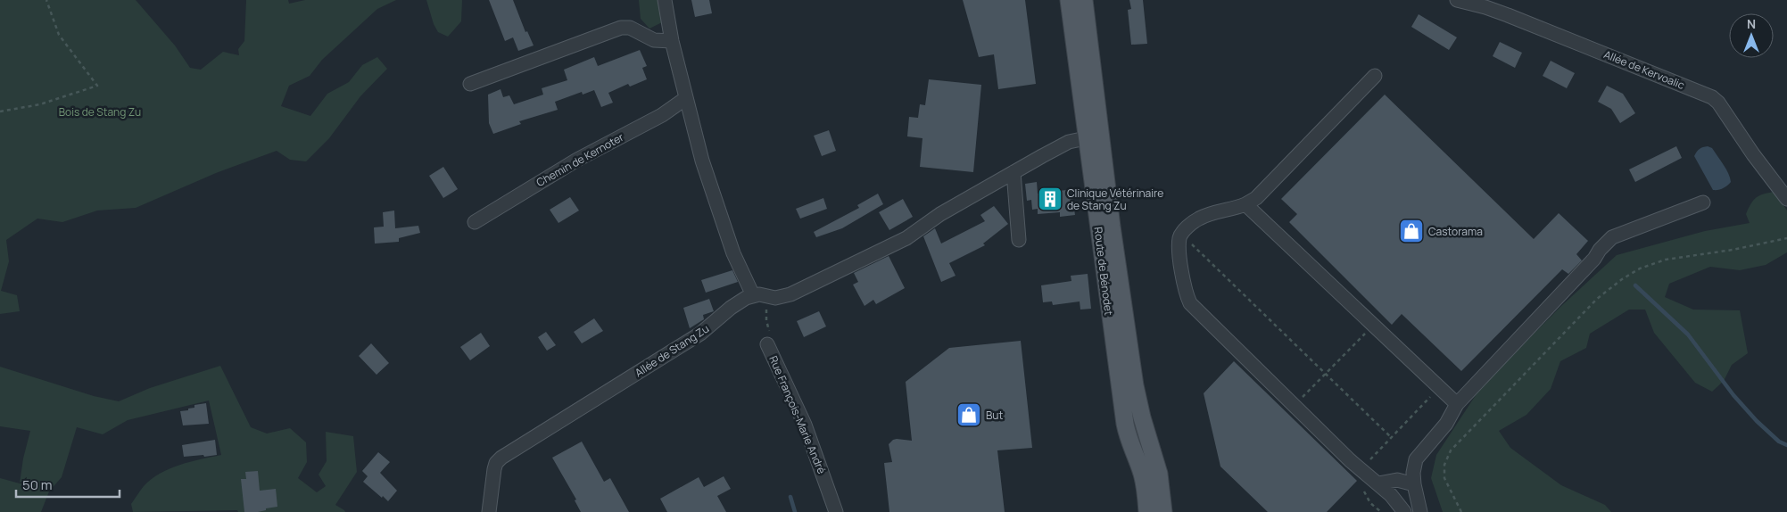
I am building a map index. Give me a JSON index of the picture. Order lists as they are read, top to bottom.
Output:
{
  "streets": {
    "main road": ["Route de Bénodet"],
    "street": [
      "Allée de Kervoalic",
      "Chemin de Kernoter",
      "Allée de Stang Zu",
      "Rue François-Marie André"
    ]
  },
  "parks": ["Bois de Stang Zu"],
  "places": {
    "building": ["Clinique Vétérinaire de Stang Zu"],
    "shop": ["Castorama", "But"]
  },
  "scale_bar": "50 m",
  "north": "top"
}
